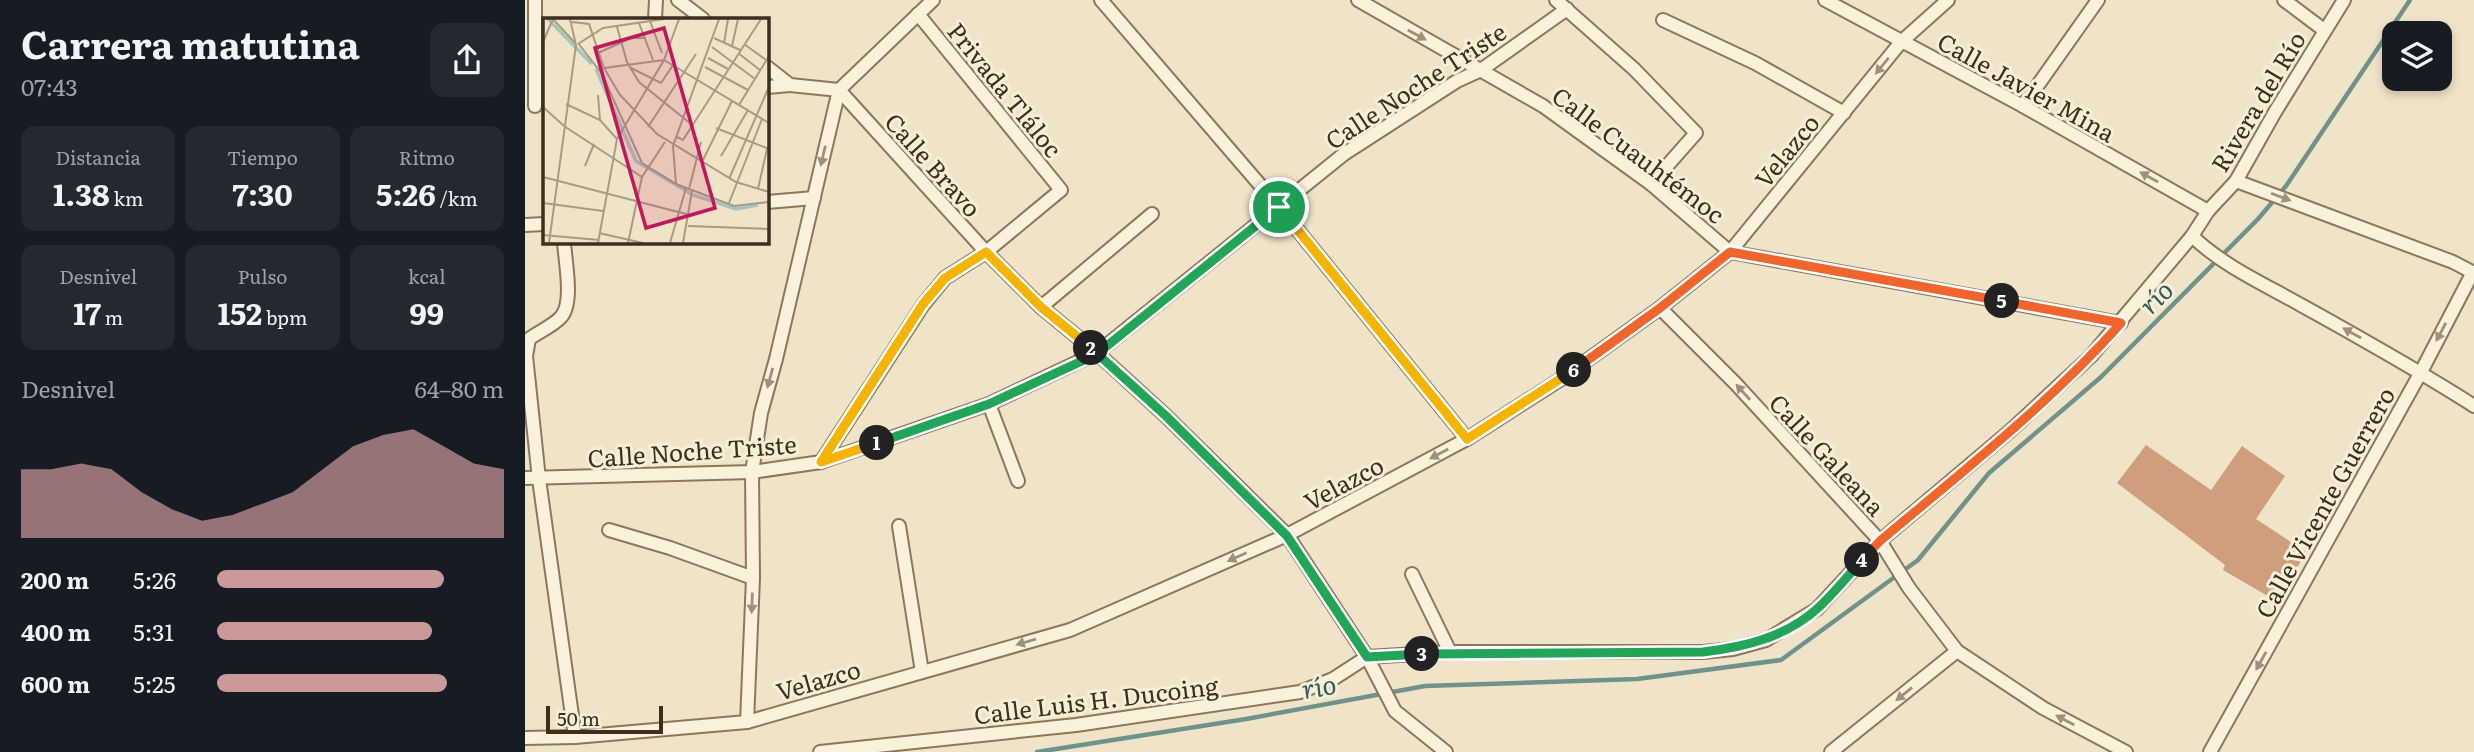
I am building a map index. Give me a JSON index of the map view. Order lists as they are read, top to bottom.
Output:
{
  "streets": {
    "street": [
      "Calle Noche Triste",
      "Calle Javier Mina",
      "Privada Tláloc",
      "Rivera del Río",
      "Velazco",
      "Calle Cuauhtémoc",
      "Calle Bravo",
      "Calle Galeana",
      "Calle Vicente Guerrero",
      "Calle Luis H. Ducoing"
    ]
  },
  "crossings": [
    ["Calle Noche Triste", "Calle Cuauhtémoc"],
    ["Calle Noche Triste", "Calle Bravo"],
    ["Calle Javier Mina", "Rivera del Río"],
    ["Calle Javier Mina", "Velazco"],
    ["Privada Tláloc", "Calle Bravo"],
    ["Rivera del Río", "Calle Cuauhtémoc"],
    ["Rivera del Río", "Calle Bravo"],
    ["Rivera del Río", "Calle Galeana"],
    ["Rivera del Río", "Calle Luis H. Ducoing"],
    ["Velazco", "Calle Cuauhtémoc"],
    ["Velazco", "Calle Bravo"],
    ["Velazco", "Calle Galeana"],
    ["Calle Bravo", "Calle Luis H. Ducoing"]
  ],
  "one_way": [
    "Calle Javier Mina",
    "Velazco",
    "Calle Galeana",
    "Calle Vicente Guerrero"
  ],
  "water": ["río"],
  "scale_bar": "50 m",
  "page": {
    "heading": ["Carrera matutina", "07:43"],
    "stats": [
      ["Distancia", "1.38 km"],
      ["Tiempo", "7:30"],
      ["Ritmo", "5:26 /km"],
      ["Desnivel", "17 m"],
      ["Pulso", "152 bpm"],
      ["kcal", "99"]
    ],
    "pins": [
      "5",
      "2",
      "6",
      "1",
      "4",
      "3"
    ],
    "chart": ["Desnivel", "64–80 m"],
    "list": [
      {
        "name": "200 m",
        "note": "5:26"
      },
      {
        "name": "400 m",
        "note": "5:31"
      },
      {
        "name": "600 m",
        "note": "5:25"
      }
    ],
    "scale": "50 m"
  }
}
